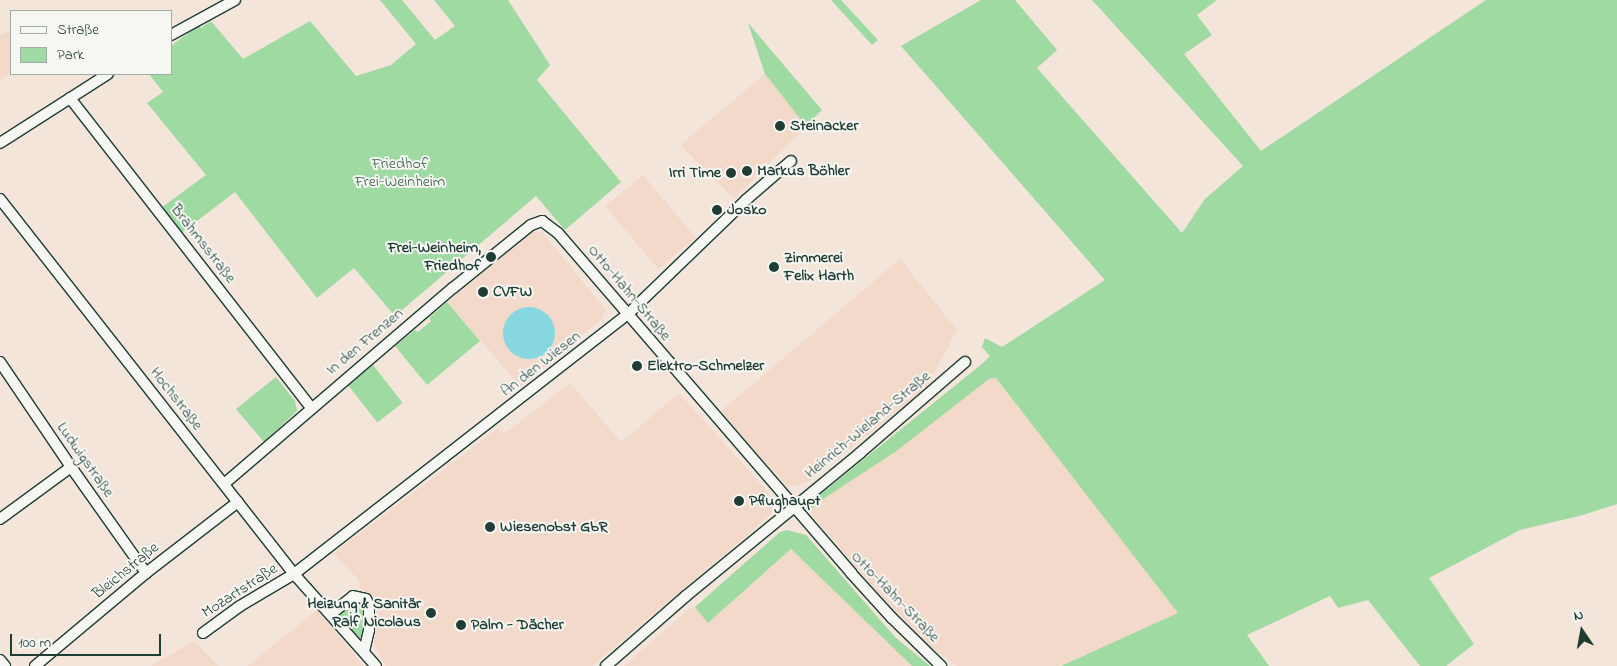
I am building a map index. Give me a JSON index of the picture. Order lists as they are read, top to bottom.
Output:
{
  "streets": {
    "street": [
      "Brahmsstraße",
      "Otto-Hahn-Straße",
      "In den Frenzen",
      "An den Wiesen",
      "Hochstraße",
      "Heinrich-Wieland-Straße",
      "Ludwigstraße",
      "Bleichstraße",
      "Mozartstraße"
    ]
  },
  "crossings": [
    ["Brahmsstraße", "In den Frenzen"],
    ["Otto-Hahn-Straße", "In den Frenzen"],
    ["Otto-Hahn-Straße", "An den Wiesen"],
    ["Otto-Hahn-Straße", "Heinrich-Wieland-Straße"],
    ["In den Frenzen", "Hochstraße"],
    ["An den Wiesen", "Hochstraße"],
    ["An den Wiesen", "Mozartstraße"],
    ["Hochstraße", "Bleichstraße"],
    ["Hochstraße", "Mozartstraße"],
    ["Ludwigstraße", "Bleichstraße"]
  ],
  "parks": ["Friedhof Frei-Weinheim"],
  "places": [
    "Steinacker",
    "Markus Böhler",
    "Irri Time",
    "Josko",
    "Frei-Weinheim, Friedhof",
    "Zimmerei Felix Harth",
    "CVFW",
    "Elektro-Schmelzer",
    "Pflughaupt",
    "Wiesenobst GbR",
    "Heizung & Sanitär Ralf Nicolaus",
    "Palm - Dächer"
  ],
  "legend": ["Straße", "Park"],
  "scale_bar": "100 m",
  "north": "top"
}
